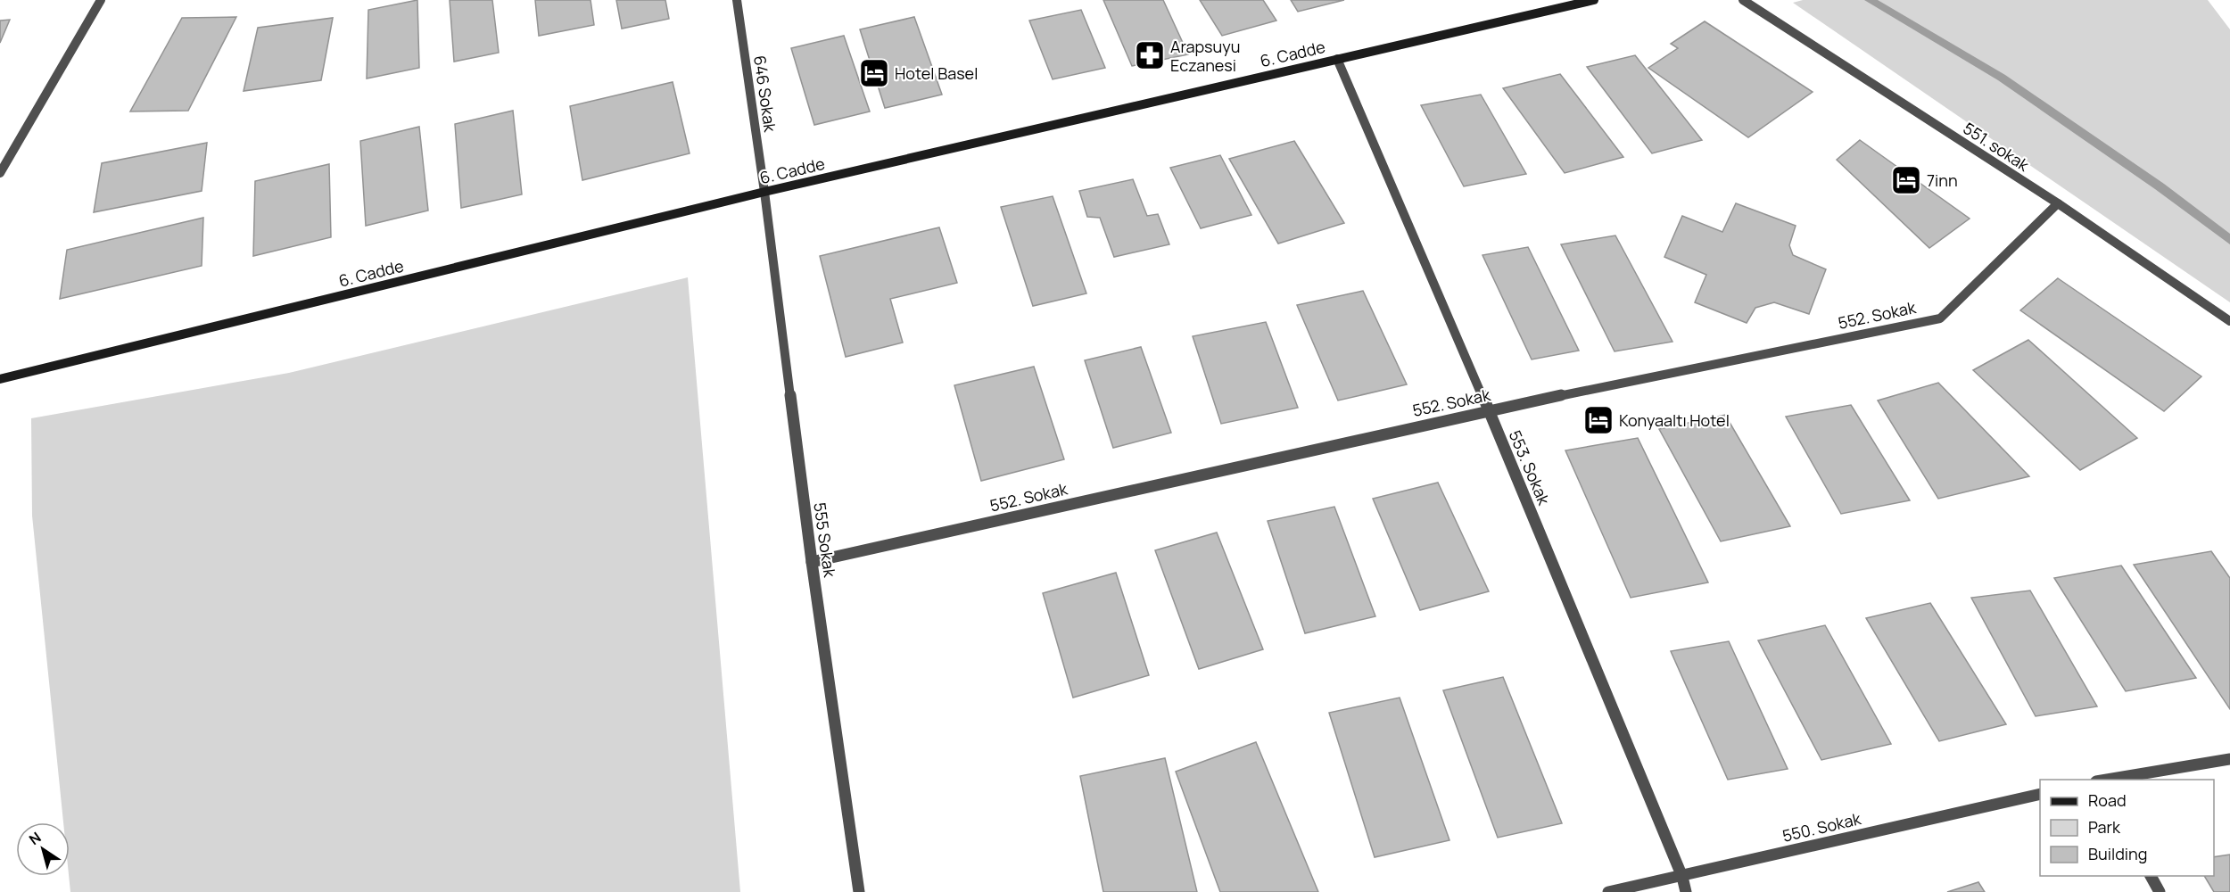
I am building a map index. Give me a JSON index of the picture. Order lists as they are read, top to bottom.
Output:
{
  "streets": {
    "main road": ["6. Cadde"],
    "street": [
      "646 Sokak",
      "551. sokak",
      "552. Sokak",
      "553. Sokak",
      "555 Sokak",
      "550. Sokak"
    ]
  },
  "crossings": [
    ["6. Cadde", "646 Sokak"],
    ["6. Cadde", "553. Sokak"],
    ["6. Cadde", "555 Sokak"],
    ["646 Sokak", "555 Sokak"],
    ["551. sokak", "552. Sokak"],
    ["552. Sokak", "553. Sokak"],
    ["552. Sokak", "555 Sokak"],
    ["553. Sokak", "550. Sokak"]
  ],
  "places": {
    "pharmacy": ["Arapsuyu Eczanesi"],
    "hotel": ["Hotel Basel", "7inn", "Konyaaltı Hotel"]
  },
  "legend": ["Road", "Park", "Building"],
  "north": "top left"
}
